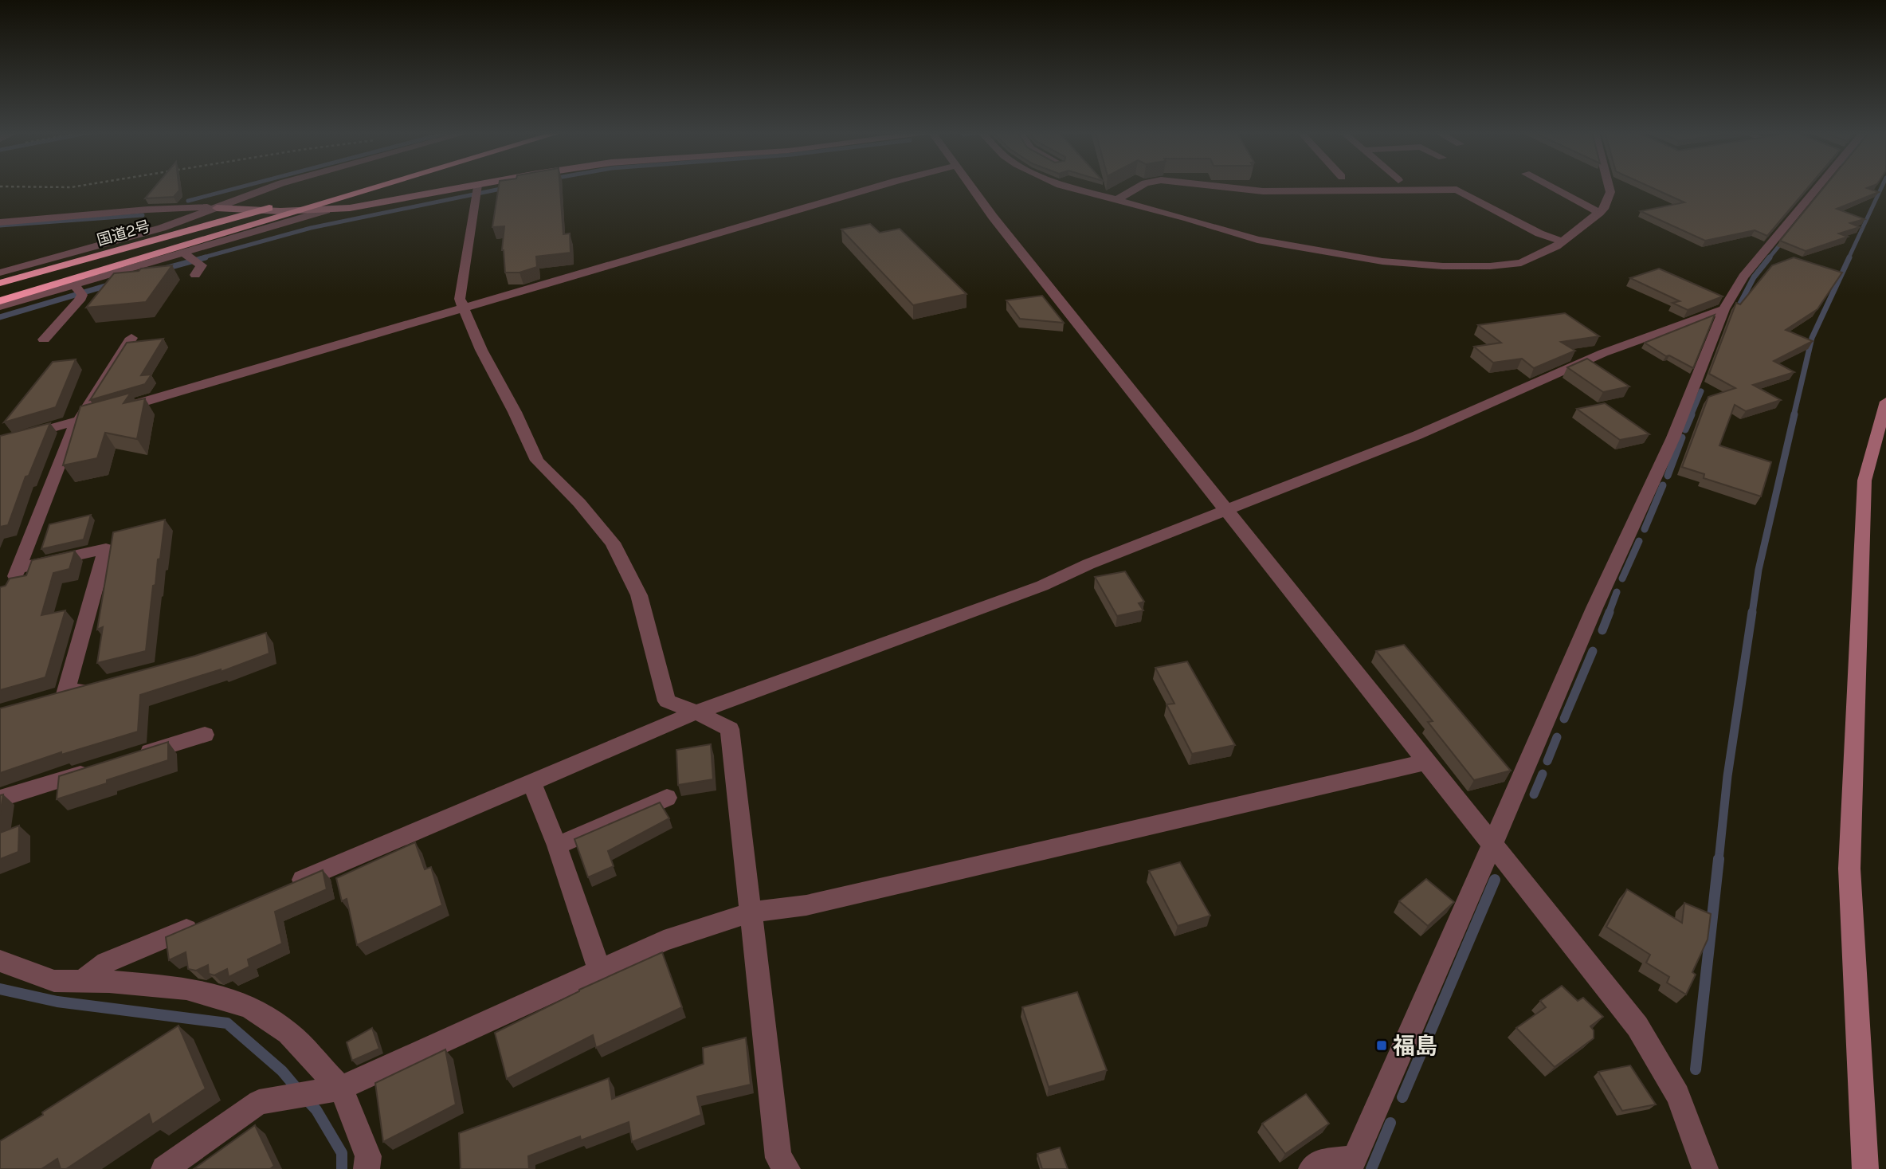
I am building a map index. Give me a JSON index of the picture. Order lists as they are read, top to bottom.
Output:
{
  "streets": {
    "highway": ["国道2号"]
  },
  "places": {
    "transit": ["福島"]
  }
}
